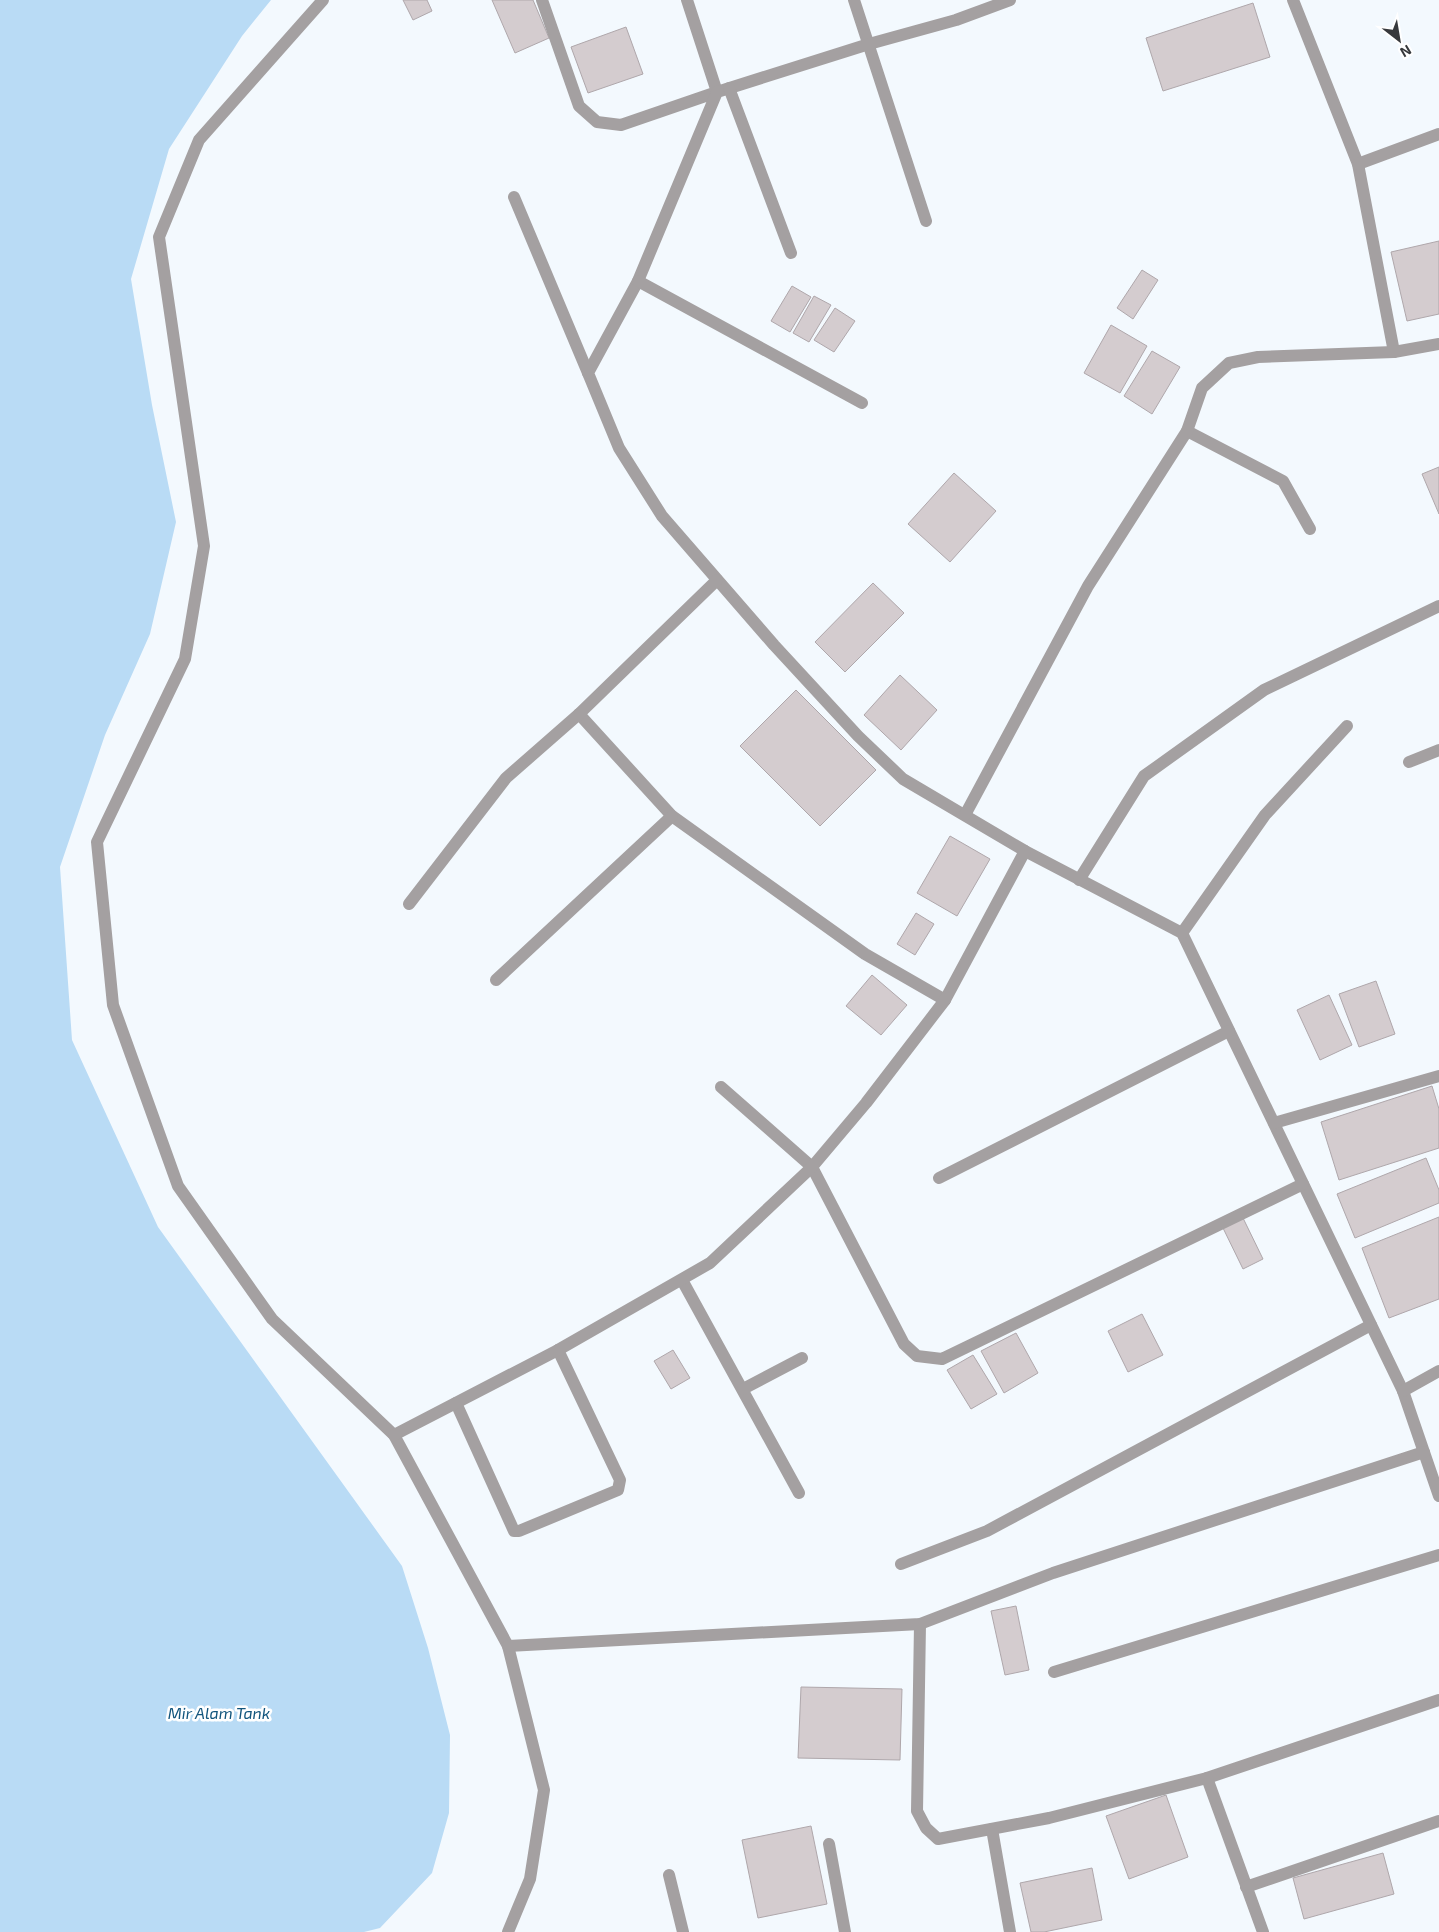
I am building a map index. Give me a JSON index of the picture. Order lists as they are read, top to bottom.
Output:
{
  "water": ["Mir Alam Tank"],
  "north": "bottom right"
}
